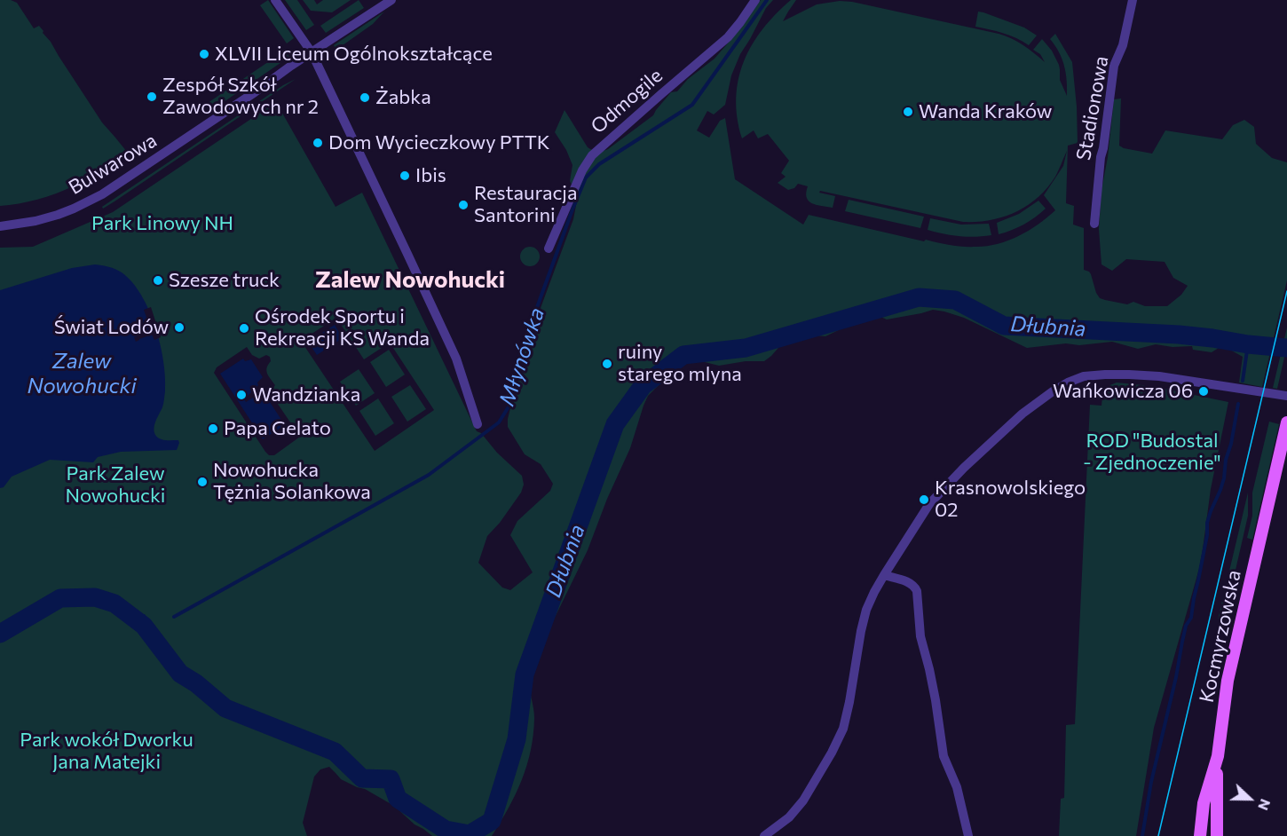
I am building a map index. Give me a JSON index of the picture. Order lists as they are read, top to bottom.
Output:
{
  "streets": {
    "main road": ["Kocmyrzowska"],
    "street": ["Odmogile", "Stadionowa", "Bulwarowa"]
  },
  "districts": ["Zalew Nowohucki"],
  "water": ["Dłubnia", "Młynówka", "Zalew Nowohucki"],
  "parks": [
    "Park Linowy NH",
    "ROD \"Budostal - Zjednoczenie\"",
    "Park Zalew Nowohucki",
    "Park wokół Dworku Jana Matejki"
  ],
  "places": [
    "XLVII Liceum Ogólnokształcące",
    "Zespół Szkół Zawodowych nr 2",
    "Żabka",
    "Wanda Kraków",
    "Dom Wycieczkowy PTTK",
    "Ibis",
    "Restauracja Santorini",
    "Szesze truck",
    "Świat Lodów",
    "Ośrodek Sportu i Rekreacji KS Wanda",
    "ruiny starego mlyna",
    "Wańkowicza 06",
    "Wandzianka",
    "Papa Gelato",
    "Nowohucka Tężnia Solankowa",
    "Krasnowolskiego 02"
  ],
  "north": "right"
}
